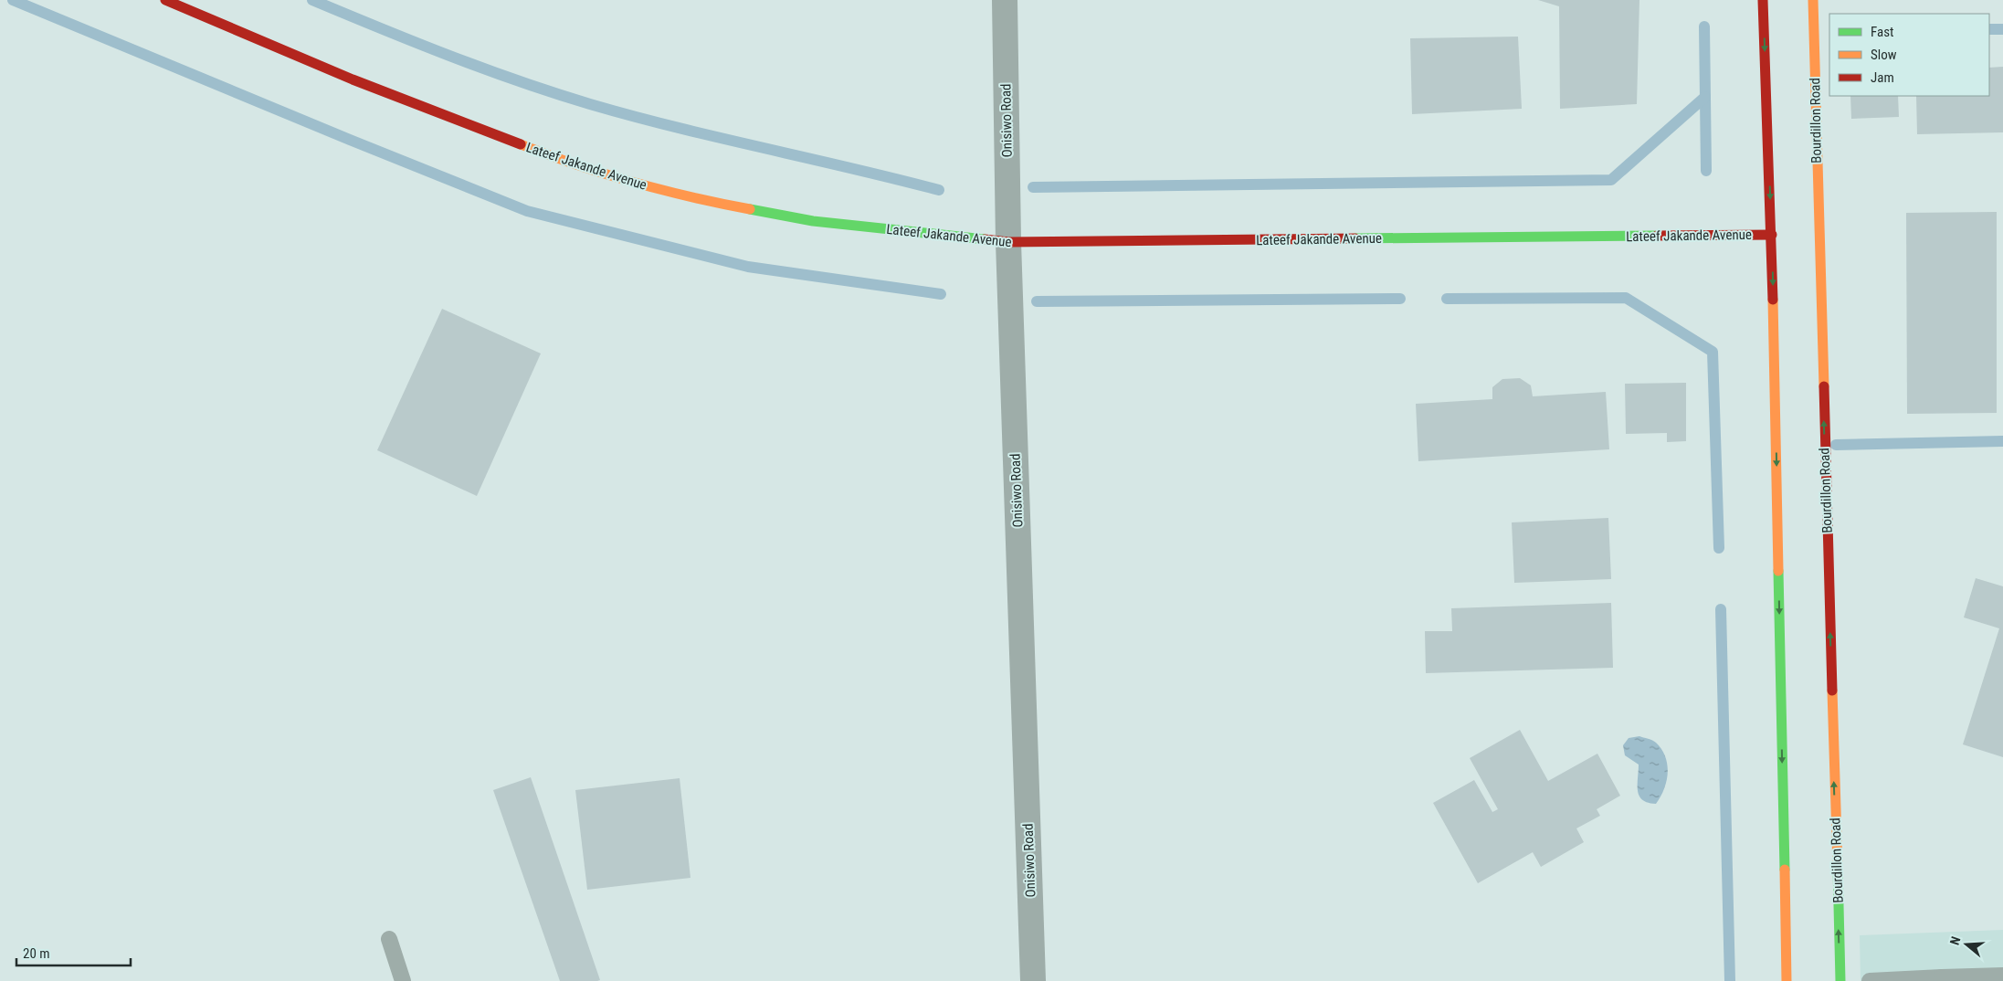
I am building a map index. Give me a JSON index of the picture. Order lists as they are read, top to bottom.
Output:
{
  "streets": {
    "main road": ["Bourdillon Road", "Lateef Jakande Avenue"],
    "street": ["Onisiwo Road"]
  },
  "crossings": [
    ["Onisiwo Road", "Lateef Jakande Avenue"]
  ],
  "legend": ["Fast", "Slow", "Jam"],
  "scale_bar": "20 m",
  "north": "left"
}
